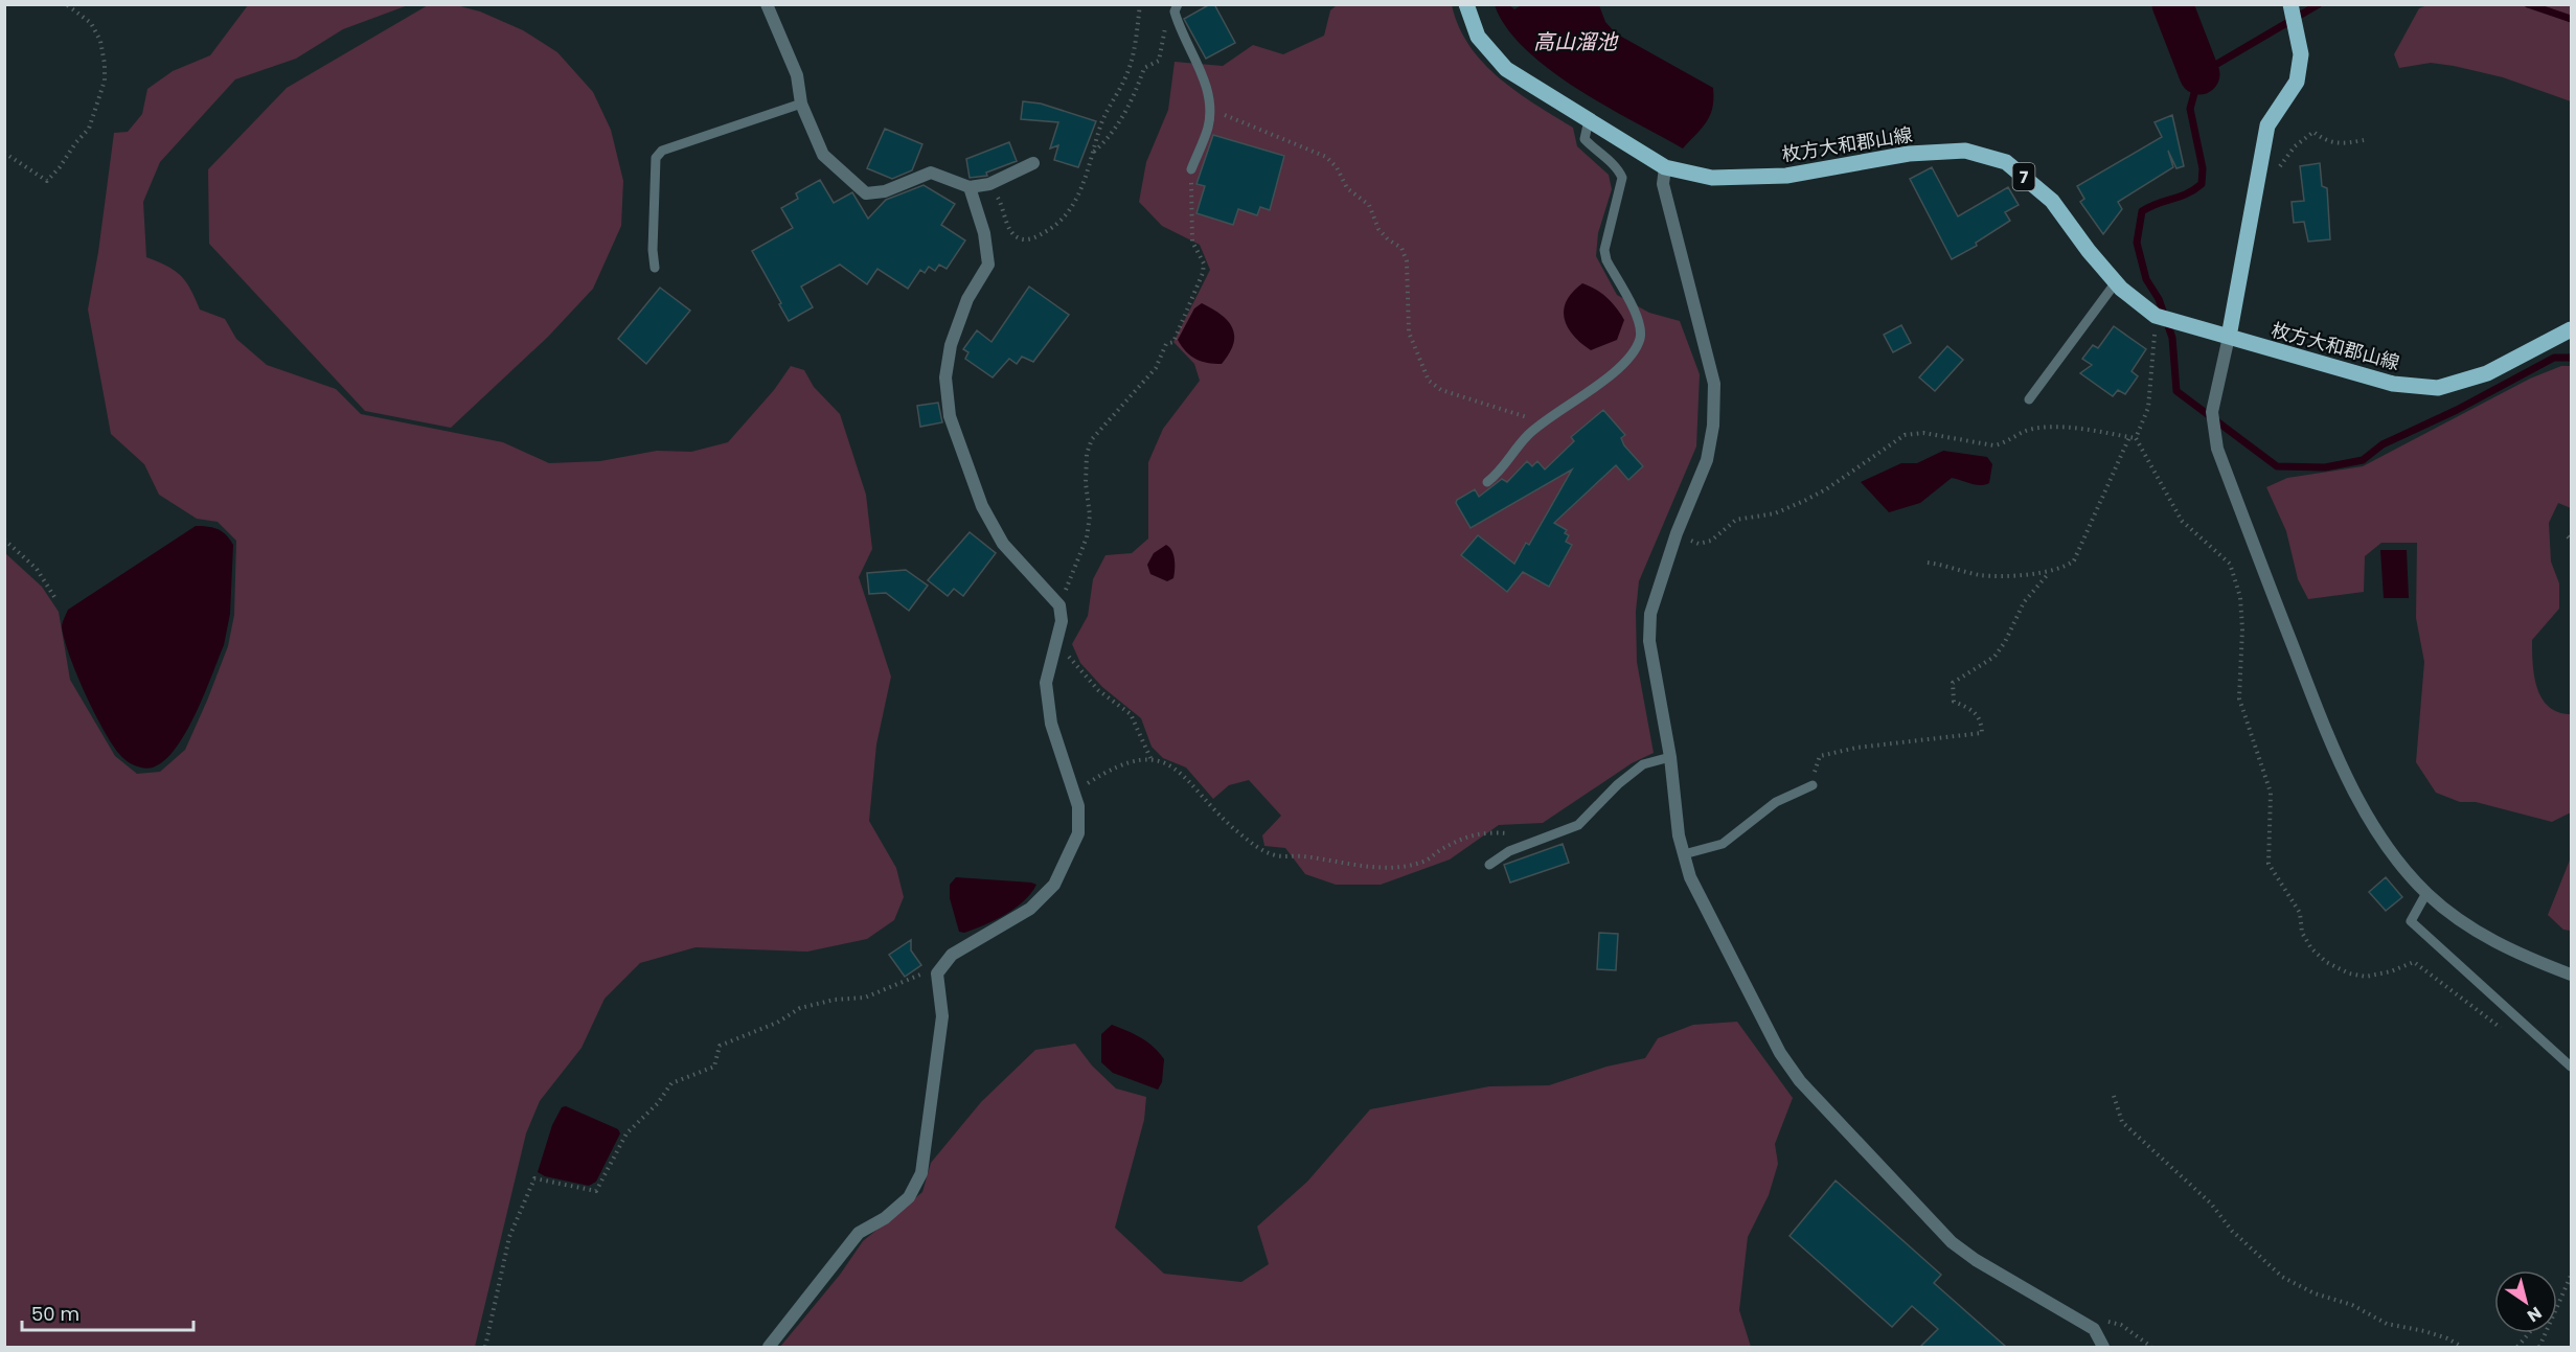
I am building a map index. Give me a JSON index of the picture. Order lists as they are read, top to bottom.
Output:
{
  "streets": {
    "main road": ["枚方大和郡山線", "7"]
  },
  "water": ["高山溜池"],
  "scale_bar": "50 m",
  "north": "bottom right"
}
